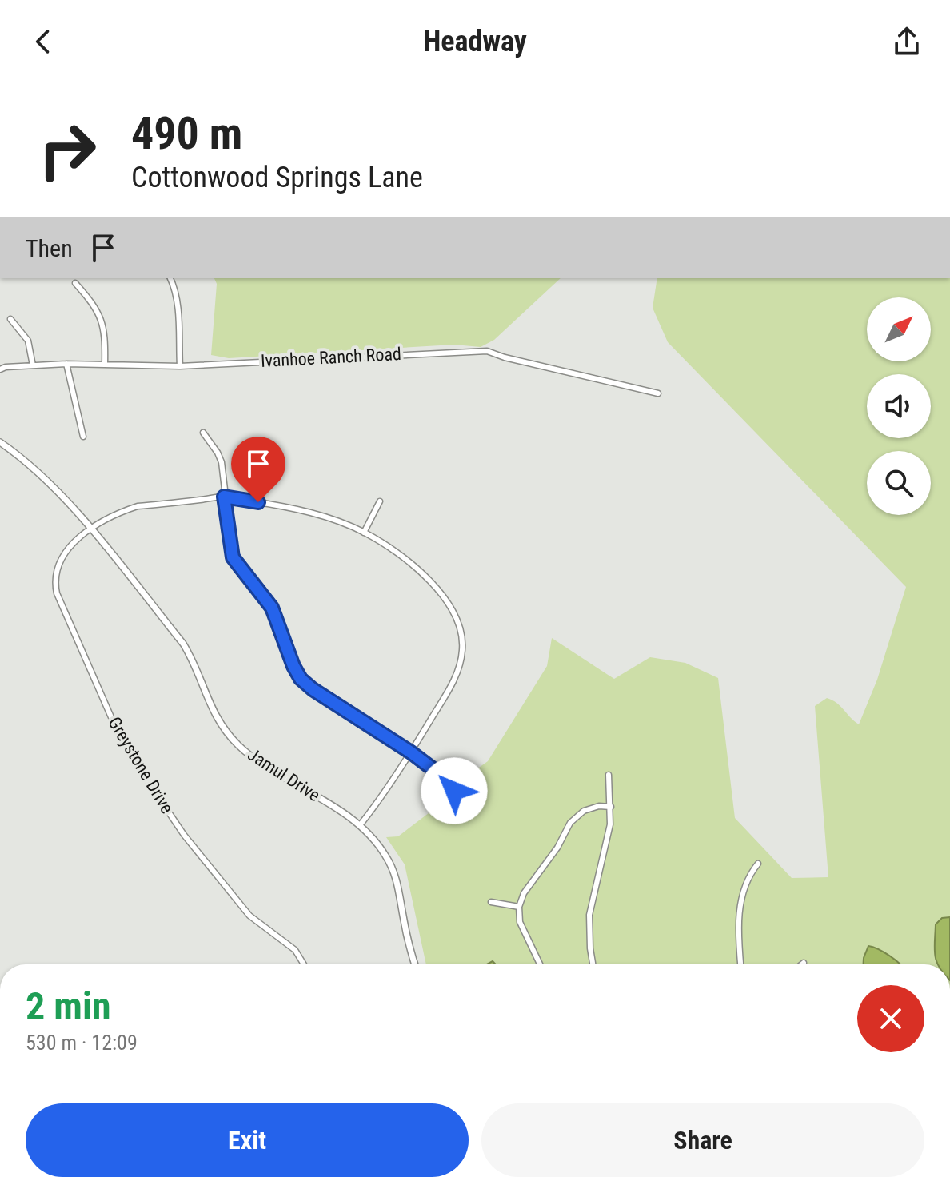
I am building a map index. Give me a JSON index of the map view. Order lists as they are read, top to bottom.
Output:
{
  "streets": {
    "street": ["Ivanhoe Ranch Road", "Greystone Drive", "Jamul Drive"]
  },
  "crossings": [
    ["Greystone Drive", "Jamul Drive"]
  ],
  "north": "top right",
  "page": {
    "header": "Headway",
    "turn": ["490 m", "Cottonwood Springs Lane"],
    "then": "Then",
    "heading": ["2 min", "530 m · 12:09"],
    "buttons": ["Exit", "Share"]
  }
}
